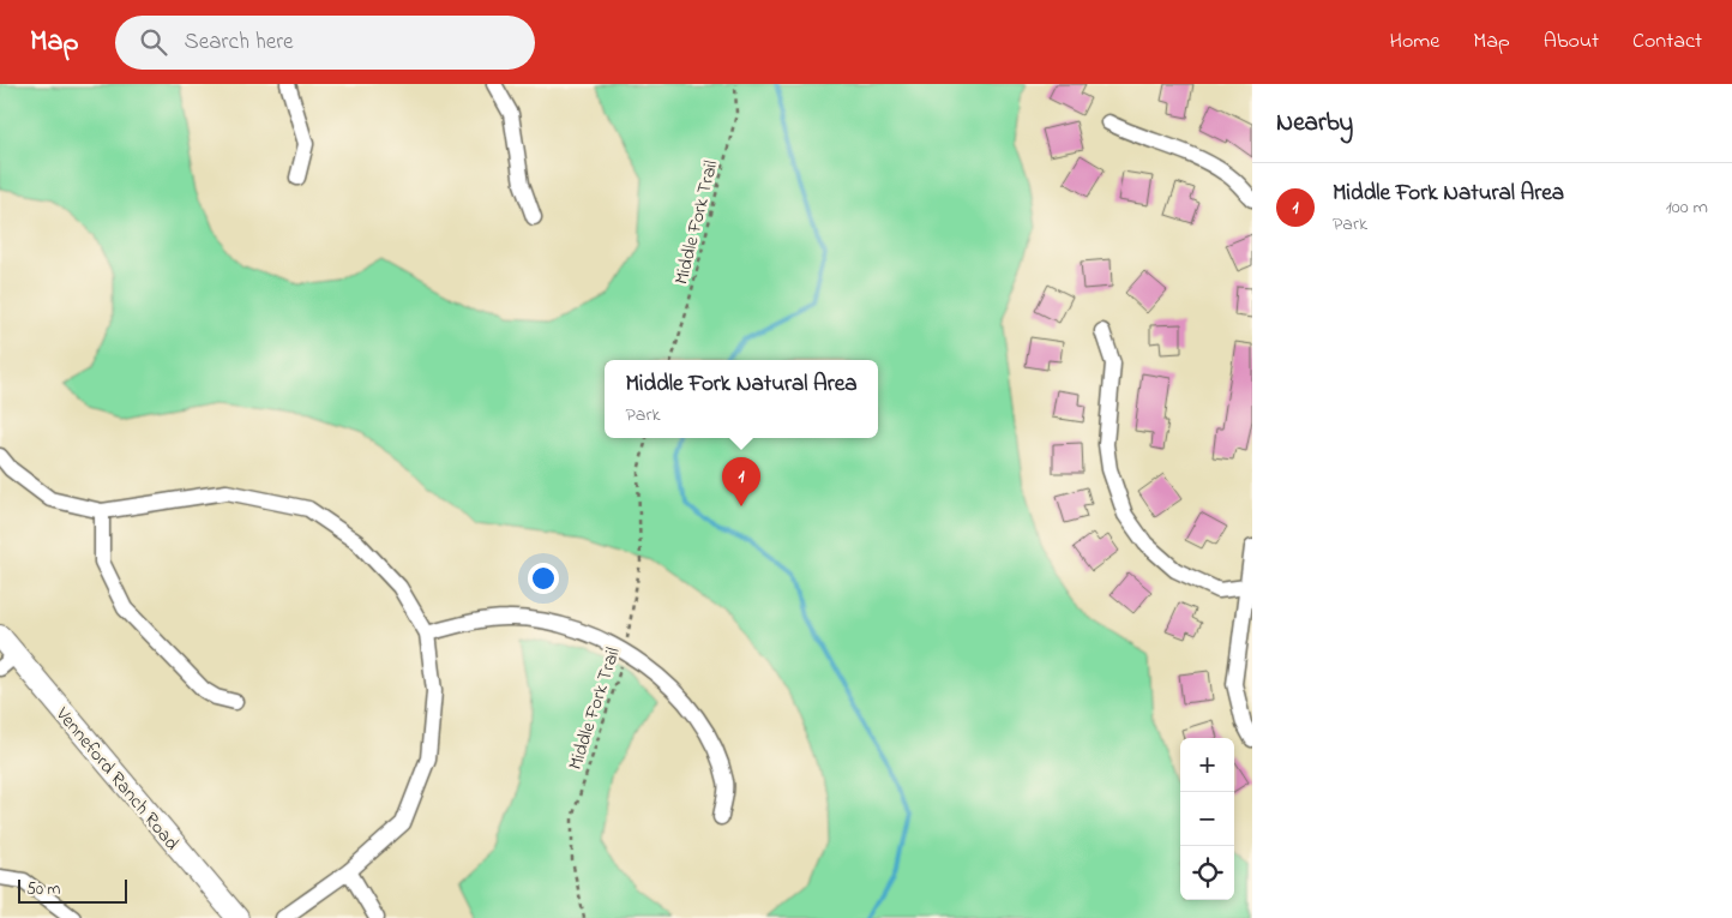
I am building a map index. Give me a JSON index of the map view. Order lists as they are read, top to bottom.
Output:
{
  "streets": {
    "street": ["Venneford Ranch Road"],
    "path": ["Middle Fork Trail"]
  },
  "scale_bar": "50 m",
  "page": {
    "header": "Map",
    "search": "Search here",
    "nav": [
      "Home",
      "Map",
      "About",
      "Contact"
    ],
    "heading": "Nearby",
    "list": [
      {
        "mark": "1",
        "name": "Middle Fork Natural Area",
        "note": "Park",
        "value": "100 m"
      }
    ],
    "popup": ["Middle Fork Natural Area", "Park"],
    "pins": "1",
    "map_buttons": ["+", "−"],
    "scale": "50 m"
  }
}
